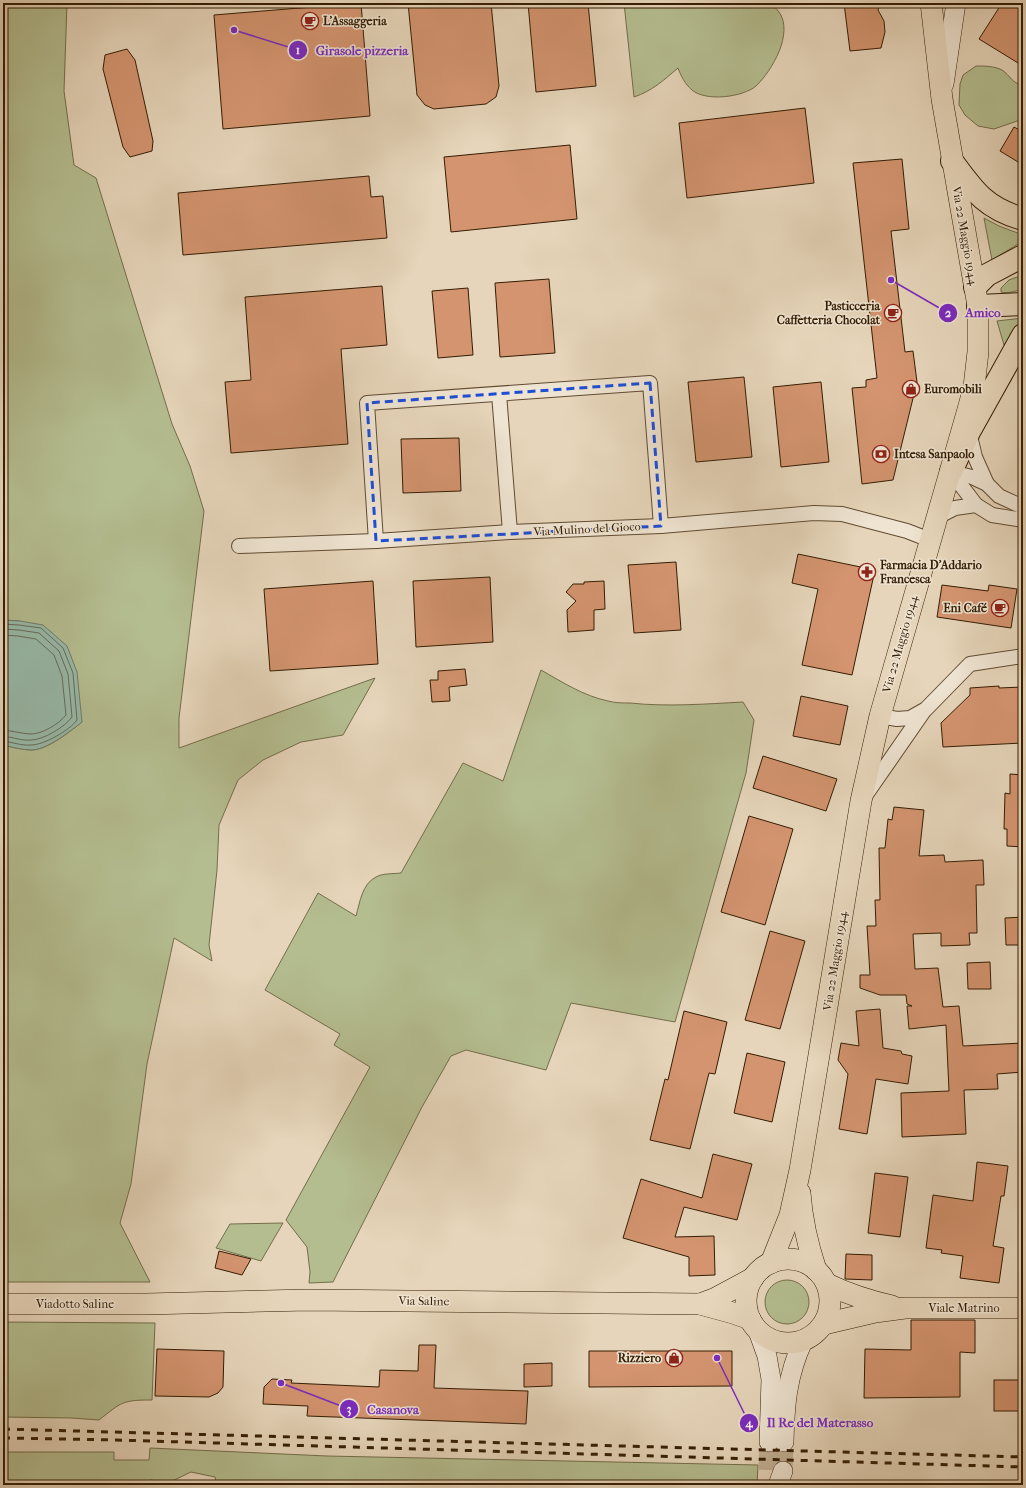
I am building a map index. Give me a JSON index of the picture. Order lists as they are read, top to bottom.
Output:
{
  "streets": {
    "main road": [
      "Via 22 Maggio 1944",
      "Via Saline",
      "Viadotto Saline",
      "Viale Matrino"
    ],
    "street": ["Via Mulino del Gioco"]
  },
  "crossings": [
    ["Via 22 Maggio 1944", "Via Mulino del Gioco"],
    ["Via 22 Maggio 1944", "Via Saline"],
    ["Via 22 Maggio 1944", "Viale Matrino"],
    ["Via Saline", "Viadotto Saline"],
    ["Via Saline", "Viale Matrino"]
  ],
  "places": {
    "cafe": ["L'Assaggeria", "Pasticceria Caffetteria Chocolat", "Eni Café"],
    "other": [
      "Girasole pizzeria",
      "Amico",
      "Il Re del Materasso",
      "Casanova"
    ],
    "shop": ["Euromobili", "Rizziero"],
    "bank": ["Intesa Sanpaolo"],
    "pharmacy": ["Farmacia D'Addario Francesca"]
  }
}
